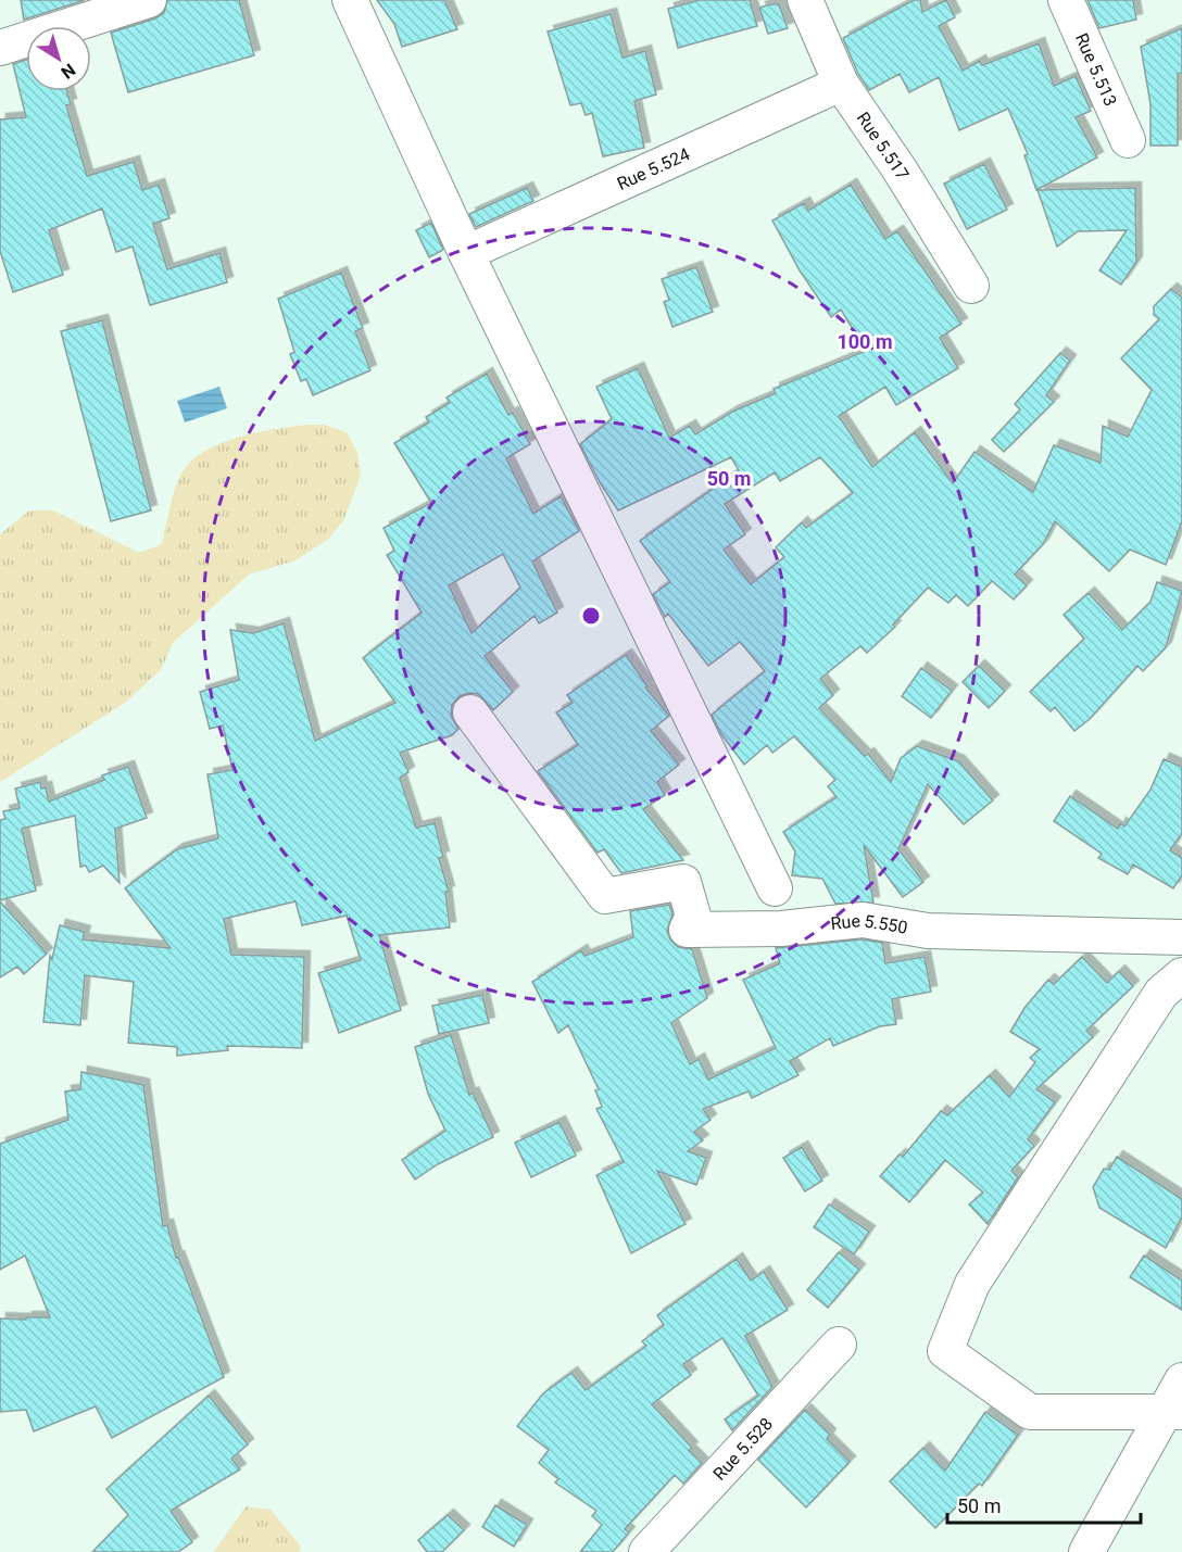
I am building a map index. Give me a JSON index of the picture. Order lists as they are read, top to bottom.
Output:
{
  "streets": {
    "street": [
      "Rue 5.513",
      "Rue 5.517",
      "Rue 5.524",
      "Rue 5.550",
      "Rue 5.528"
    ]
  },
  "crossings": [
    ["Rue 5.517", "Rue 5.524"]
  ],
  "scale_bar": "50 m",
  "north": "bottom right",
  "rings": ["100 m", "50 m"]
}
